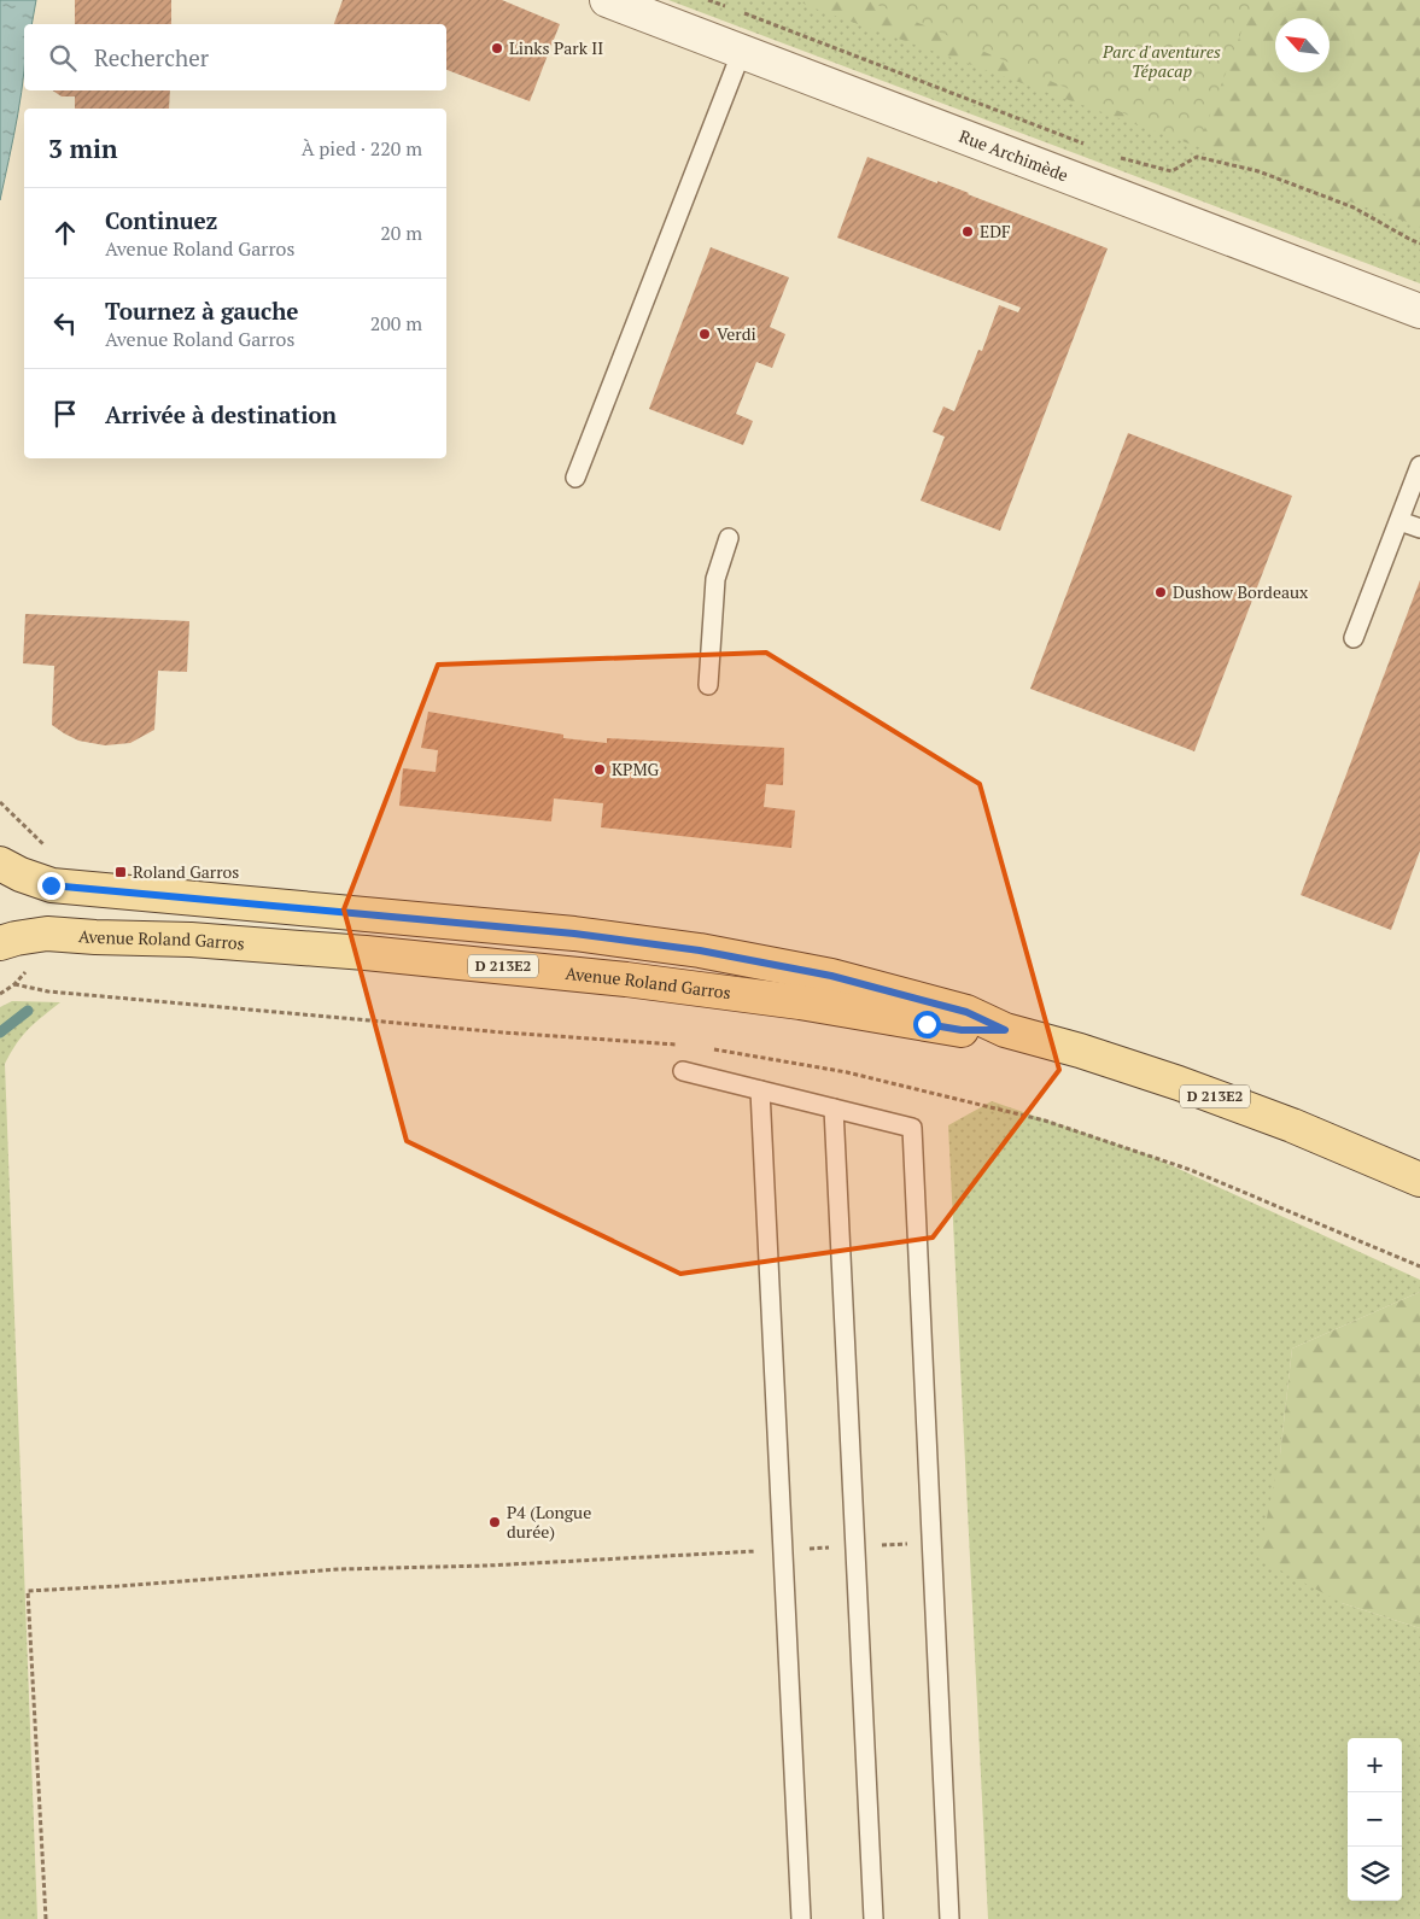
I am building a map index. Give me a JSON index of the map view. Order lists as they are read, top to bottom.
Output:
{
  "streets": {
    "main road": ["Avenue Roland Garros", "D 213E2"],
    "street": ["Rue Archimède"]
  },
  "parks": ["Parc d'aventures Tépacap"],
  "places": {
    "other": [
      "Links Park II",
      "EDF",
      "Verdi",
      "Dushow Bordeaux",
      "KPMG",
      "P4 (Longue durée)"
    ],
    "transit": ["Roland Garros"]
  },
  "north": "top left",
  "page": {
    "search": "Rechercher",
    "heading": ["3 min", "À pied · 220 m"],
    "list": [
      ["Continuez", "Avenue Roland Garros", "20 m"],
      ["Tournez à gauche", "Avenue Roland Garros", "200 m"],
      "Arrivée à destination"
    ],
    "map_buttons": ["+", "−"]
  }
}
